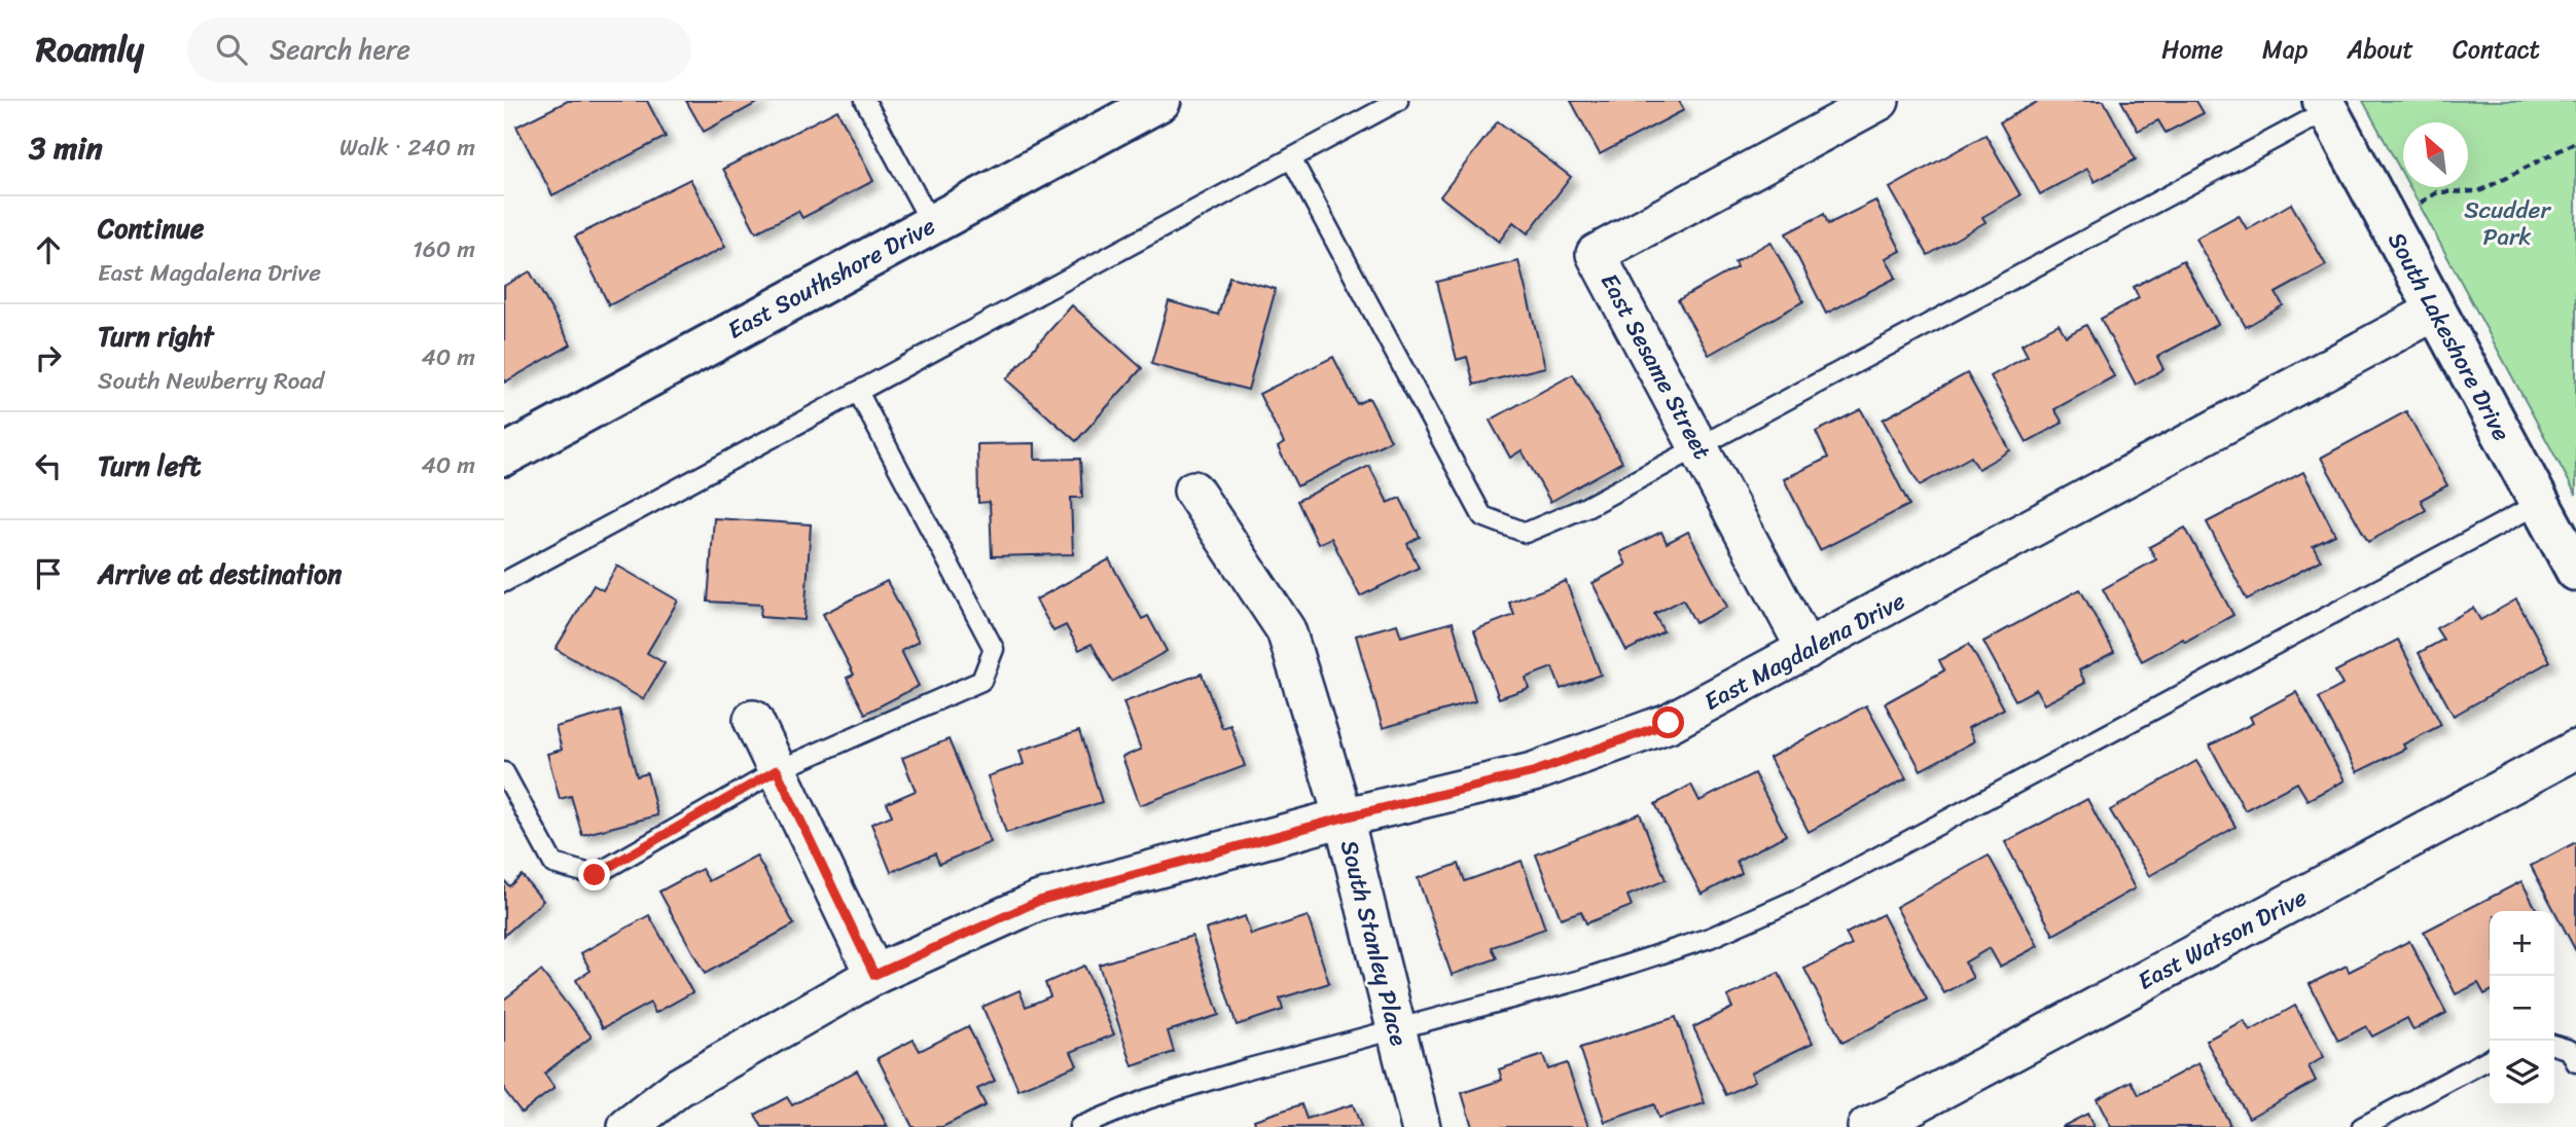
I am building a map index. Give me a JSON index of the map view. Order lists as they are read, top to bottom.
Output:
{
  "streets": {
    "street": [
      "East Southshore Drive",
      "South Lakeshore Drive",
      "East Sesame Street",
      "East Magdalena Drive",
      "East Watson Drive",
      "South Stanley Place"
    ]
  },
  "crossings": [
    ["South Lakeshore Drive", "East Magdalena Drive"],
    ["East Sesame Street", "East Magdalena Drive"],
    ["East Magdalena Drive", "South Stanley Place"]
  ],
  "parks": ["Scudder Park"],
  "north": "top left",
  "page": {
    "header": "Roamly",
    "search": "Search here",
    "nav": [
      "Home",
      "Map",
      "About",
      "Contact"
    ],
    "heading": ["3 min", "Walk · 240 m"],
    "list": [
      ["Continue", "East Magdalena Drive", "160 m"],
      ["Turn right", "South Newberry Road", "40 m"],
      ["Turn left", "40 m"],
      "Arrive at destination"
    ],
    "map_buttons": ["+", "−"]
  }
}
